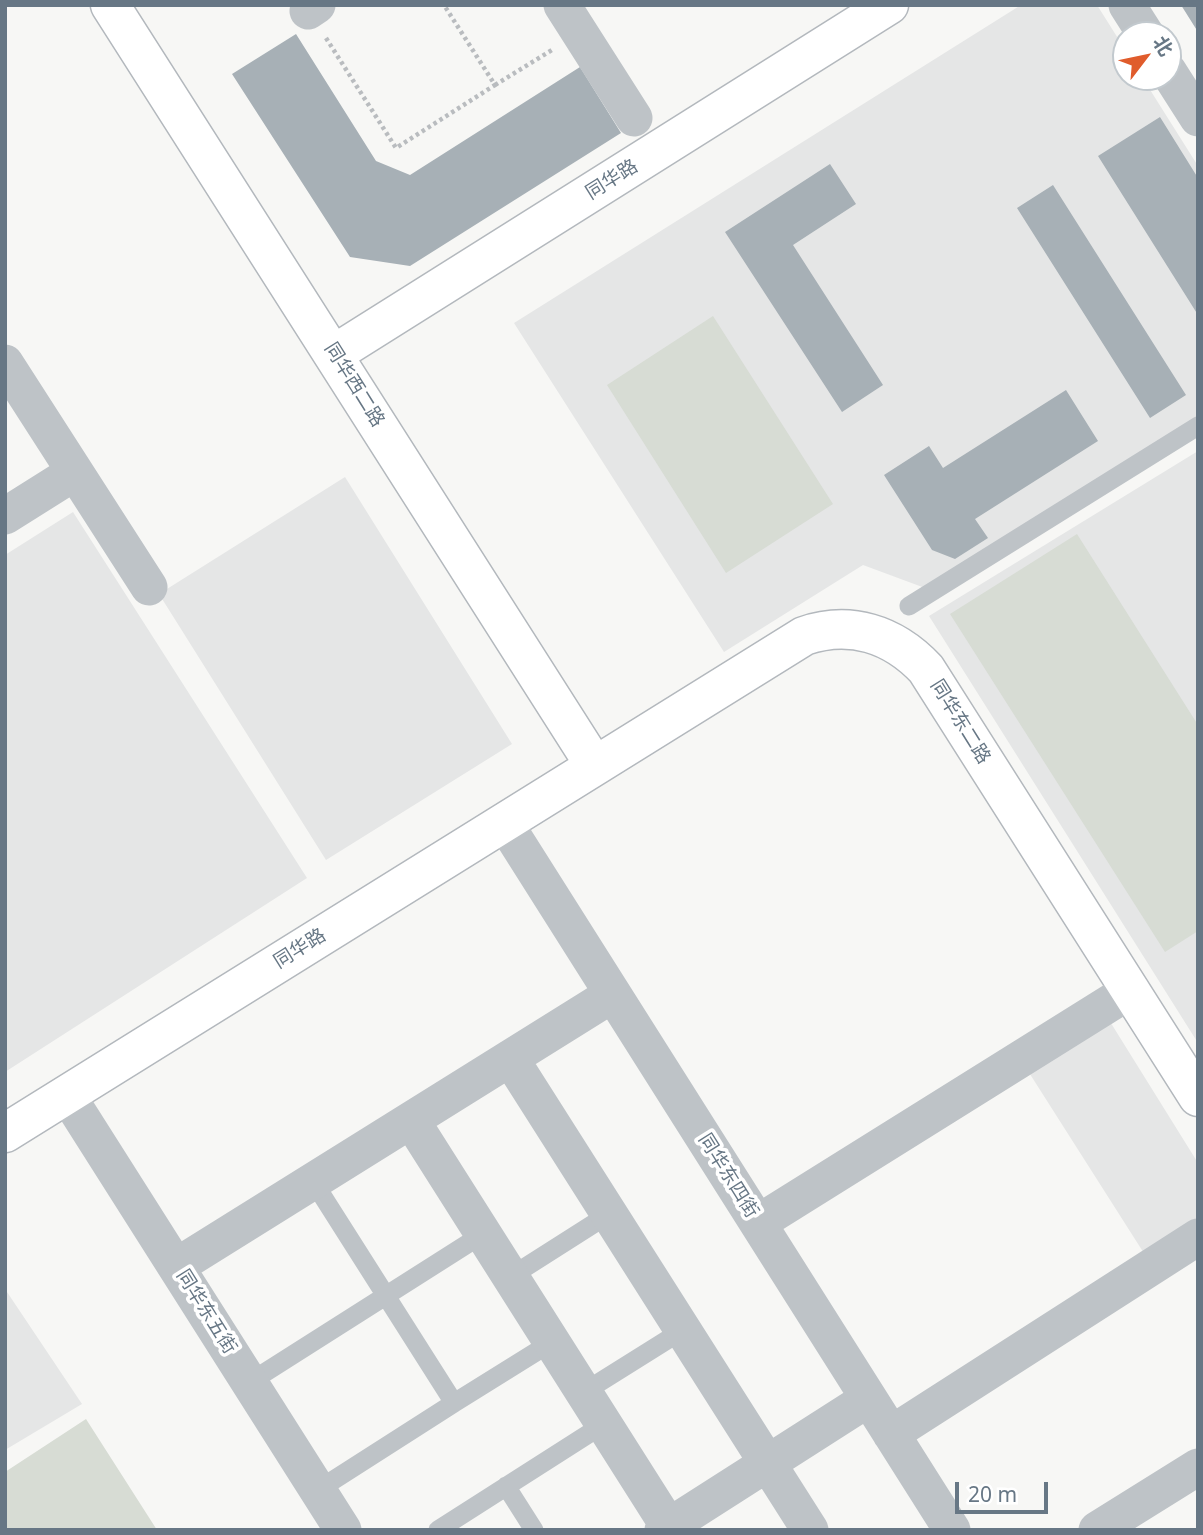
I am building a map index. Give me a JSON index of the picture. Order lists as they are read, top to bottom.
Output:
{
  "streets": {
    "street": [
      "同华路",
      "同华西二路",
      "同华东二路",
      "同华东四街",
      "同华东五街"
    ]
  },
  "crossings": [
    ["同华路", "同华西二路"],
    ["同华路", "同华东二路"],
    ["同华路", "同华东四街"],
    ["同华路", "同华东五街"],
    ["同华西二路", "同华东二路"]
  ],
  "scale_bar": "20 m",
  "north": "top right"
}
